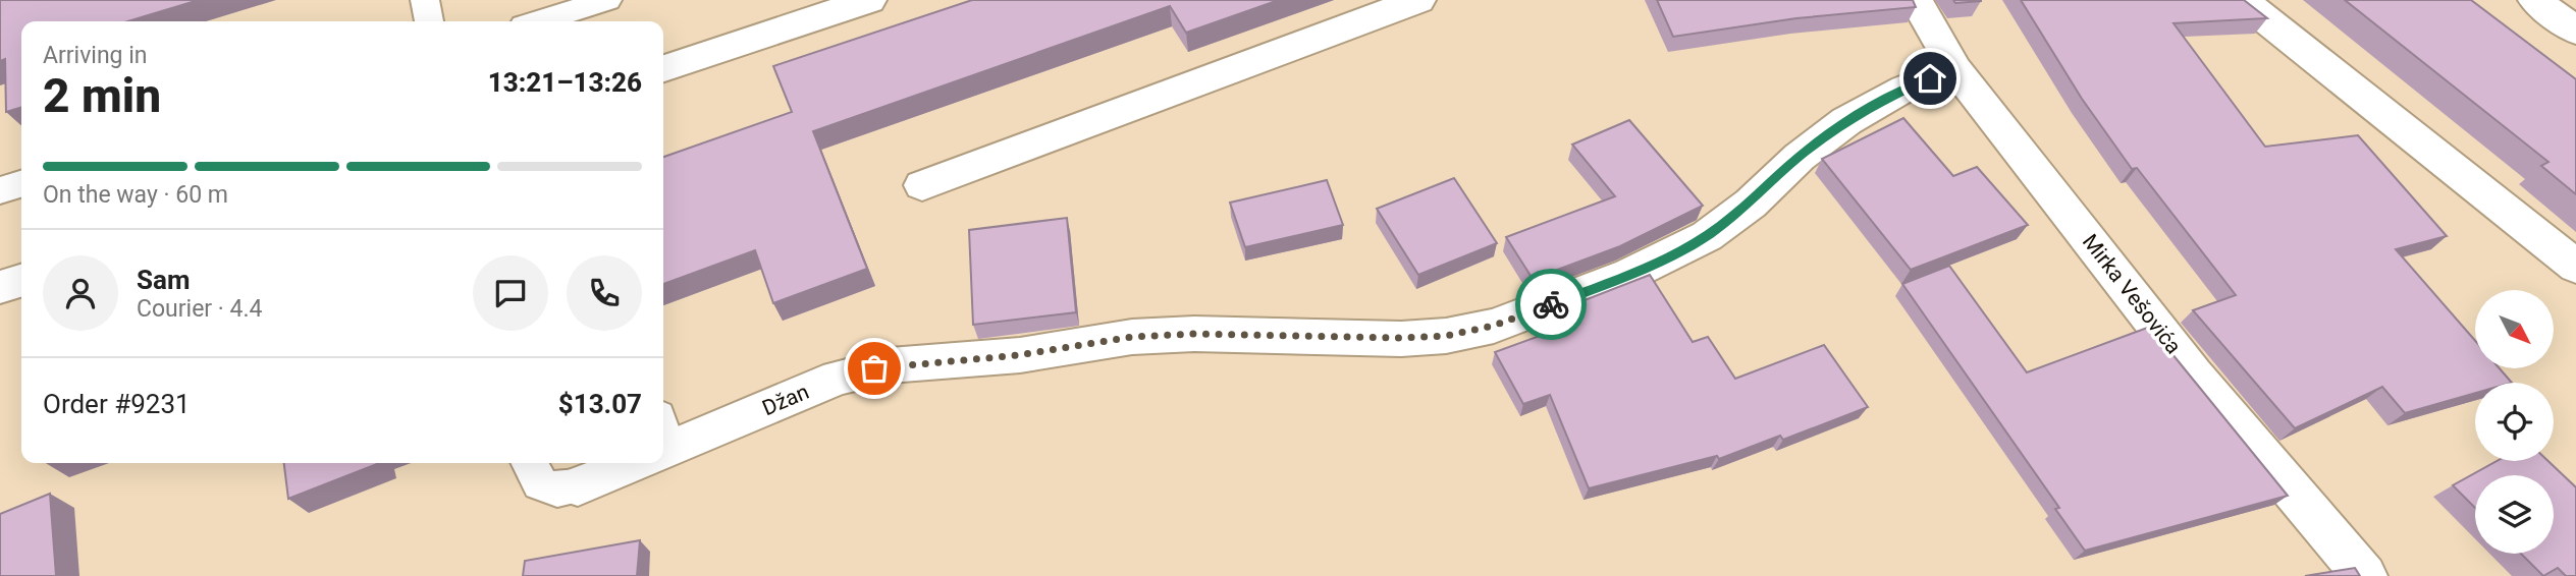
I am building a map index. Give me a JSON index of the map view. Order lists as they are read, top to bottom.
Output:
{
  "streets": {
    "street": ["Mirka Vešovića", "Džan"]
  },
  "crossings": [
    ["Mirka Vešovića", "Džan"]
  ],
  "north": "bottom right",
  "page": {
    "heading": ["2 min", "Arriving in", "13:21–13:26"],
    "panel": [
      "Sam",
      "Courier · 4.4",
      "Order #9231",
      "$13.07"
    ],
    "bar": "On the way · 60 m"
  }
}
